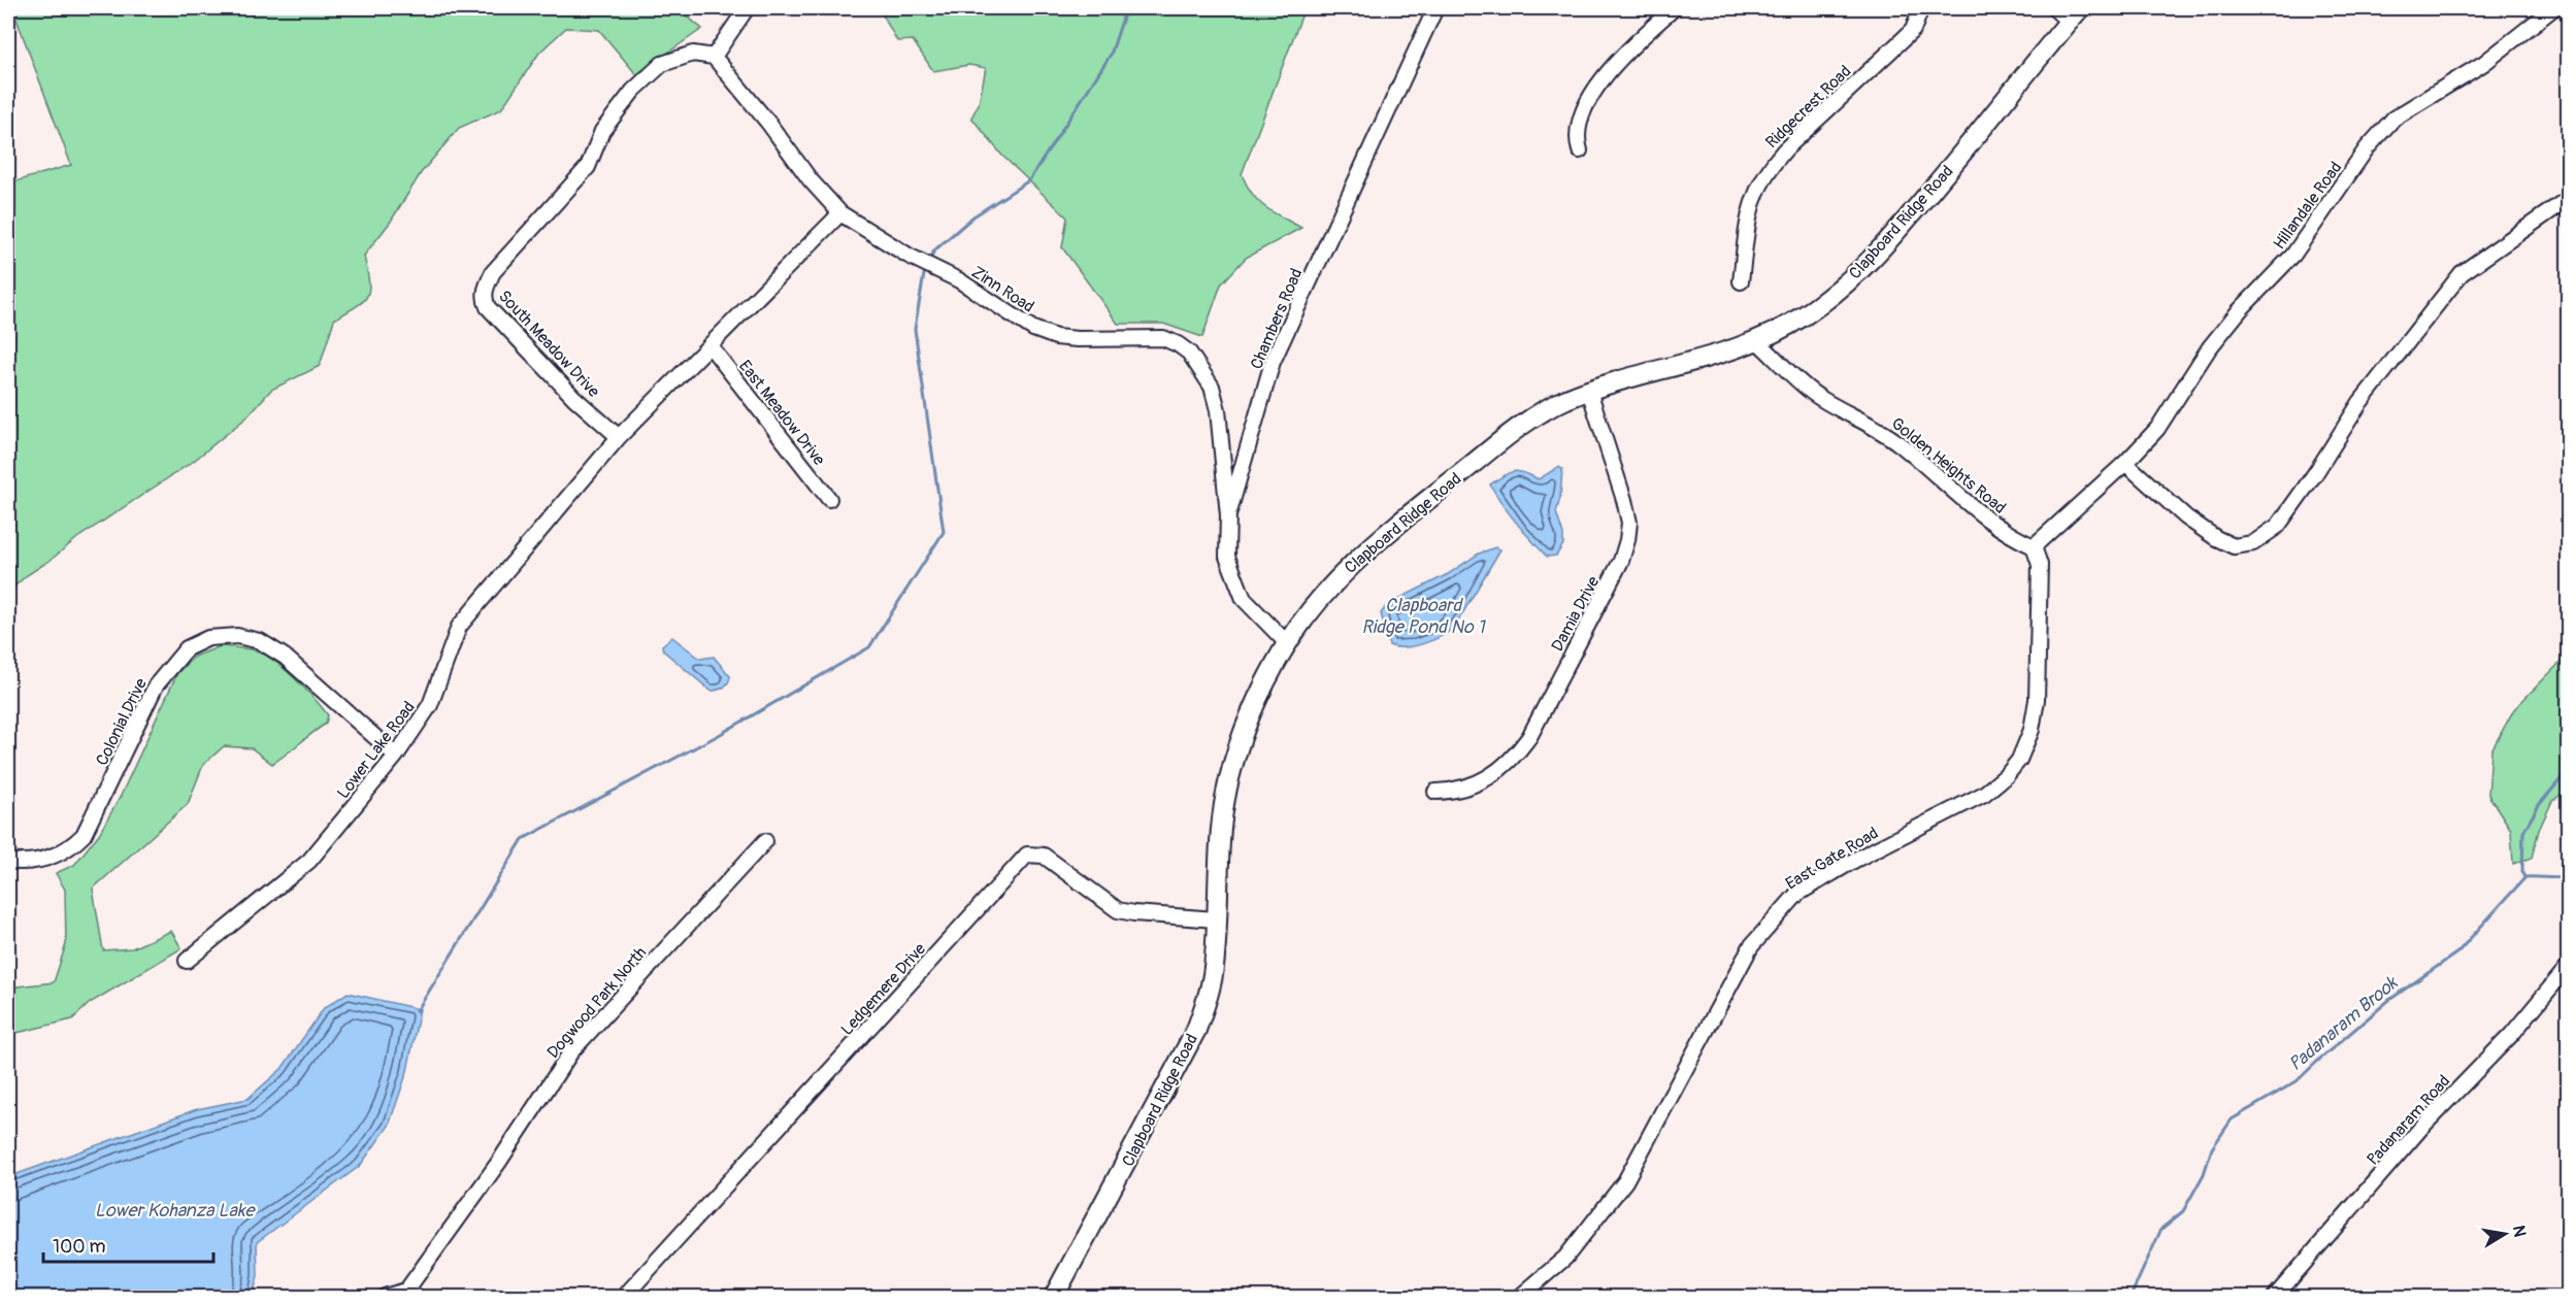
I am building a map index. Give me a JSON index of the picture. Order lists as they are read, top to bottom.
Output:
{
  "streets": {
    "main road": ["Clapboard Ridge Road"],
    "street": [
      "Ridgecrest Road",
      "Hillandale Road",
      "Zinn Road",
      "Chambers Road",
      "South Meadow Drive",
      "East Meadow Drive",
      "Golden Heights Road",
      "Damia Drive",
      "Colonial Drive",
      "Lower Lake Road",
      "East Gate Road",
      "Ledgemere Drive",
      "Dogwood Park North",
      "Padanaram Road"
    ]
  },
  "crossings": [
    ["Hillandale Road", "Golden Heights Road"],
    ["Hillandale Road", "East Gate Road"],
    ["Clapboard Ridge Road", "Chambers Road"],
    ["Clapboard Ridge Road", "Golden Heights Road"],
    ["Clapboard Ridge Road", "Damia Drive"],
    ["Clapboard Ridge Road", "Ledgemere Drive"],
    ["Zinn Road", "Chambers Road"],
    ["Zinn Road", "South Meadow Drive"],
    ["South Meadow Drive", "Lower Lake Road"],
    ["Golden Heights Road", "East Gate Road"],
    ["Colonial Drive", "Lower Lake Road"]
  ],
  "water": ["Clapboard Ridge Pond No 1", "Padanaram Brook", "Lower Kohanza Lake"],
  "scale_bar": "100 m",
  "north": "right"
}
